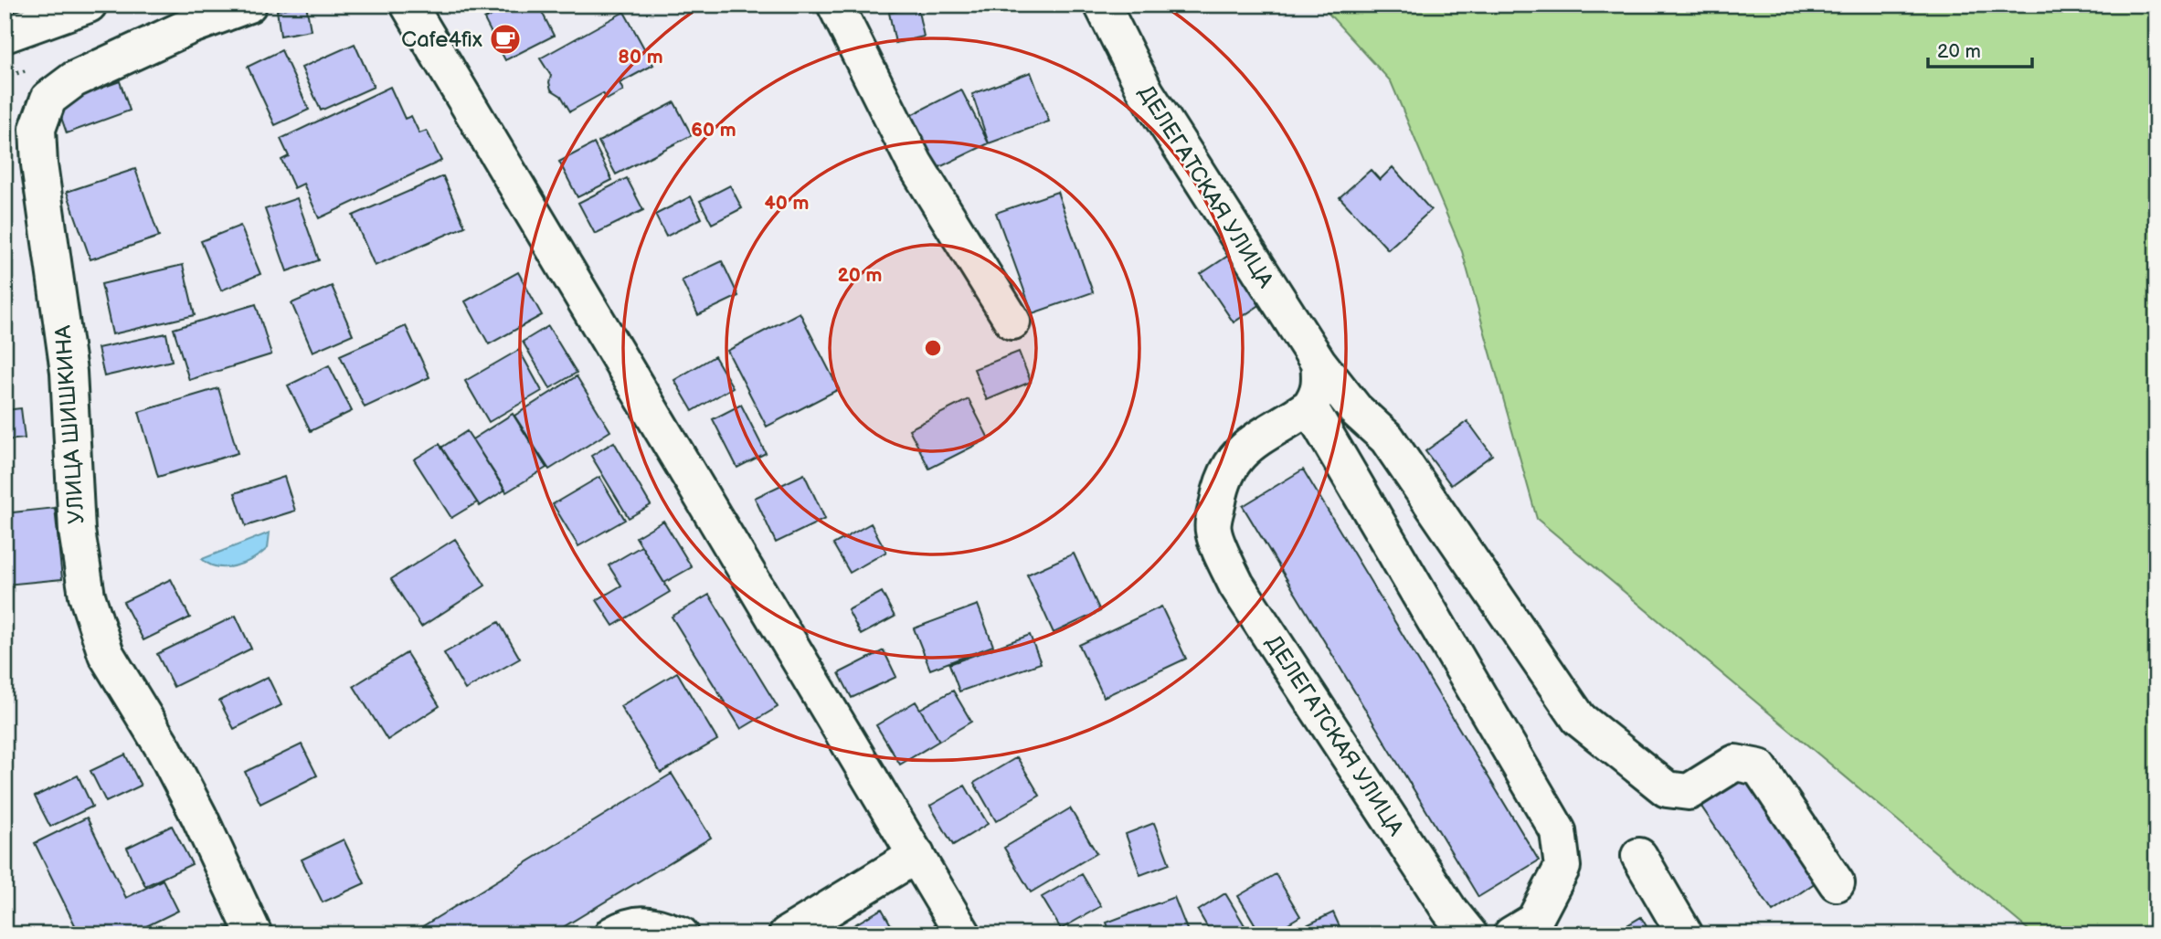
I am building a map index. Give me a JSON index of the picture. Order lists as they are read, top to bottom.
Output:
{
  "streets": {
    "main road": ["ДЕЛЕГАТСКАЯ УЛИЦА", "УЛИЦА ШИШКИНА"]
  },
  "places": {
    "cafe": ["Cafe4fix"]
  },
  "scale_bar": "20 m",
  "rings": [
    "80 m",
    "60 m",
    "40 m",
    "20 m"
  ]
}
